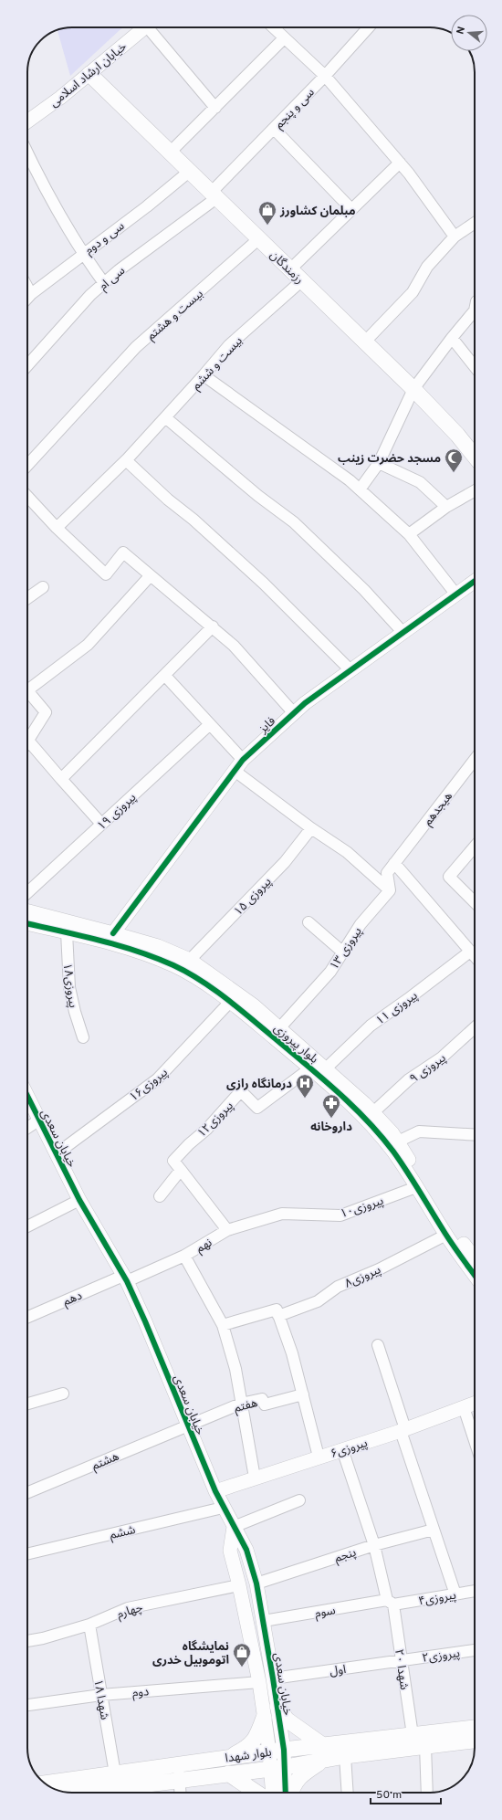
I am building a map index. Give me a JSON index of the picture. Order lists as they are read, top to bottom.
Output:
{
  "streets": {
    "main road": ["رزمندگان", "بلوار شهدا"],
    "street": [
      "خیابان ارشاد اسلامی",
      "سی و پنجم",
      "سی و دوم",
      "سی ام",
      "بیست و هشتم",
      "بیست و ششم",
      "فایز",
      "هیجدهم",
      "پیروزی ۱۹",
      "پیروزی ۱۵",
      "پیروزی ۱۳",
      "پیروزی۱۸",
      "پیروزی ۱۱",
      "بلوار پیروزی",
      "پیروزی ۹",
      "پیروزی۱۶",
      "پیروزی۱۲",
      "خیابان سعدی",
      "پیروزی۱۰",
      "نهم",
      "پیروزی۸",
      "دهم",
      "هفتم",
      "پیروزی۶",
      "هشتم",
      "ششم",
      "پنجم",
      "پیروزی۴",
      "چهارم",
      "سوم",
      "پیروزی۲",
      "اول",
      "شهدا ۲۰",
      "دوم",
      "شهدا ۱۸"
    ]
  },
  "crossings": [
    ["خیابان ارشاد اسلامی", "رزمندگان"],
    ["سی و پنجم", "رزمندگان"],
    ["سی و پنجم", "سی ام"],
    ["سی و دوم", "رزمندگان"],
    ["رزمندگان", "سی ام"],
    ["رزمندگان", "بیست و هشتم"],
    ["رزمندگان", "بیست و ششم"],
    ["فایز", "بلوار پیروزی"],
    ["پیروزی ۱۵", "بلوار پیروزی"],
    ["پیروزی ۱۳", "بلوار پیروزی"],
    ["پیروزی۱۸", "بلوار پیروزی"],
    ["پیروزی ۱۱", "بلوار پیروزی"],
    ["بلوار پیروزی", "پیروزی ۹"],
    ["بلوار پیروزی", "پیروزی۱۶"],
    ["بلوار پیروزی", "پیروزی۱۲"],
    ["بلوار پیروزی", "پیروزی۱۰"],
    ["بلوار پیروزی", "پیروزی۸"],
    ["پیروزی۱۶", "خیابان سعدی"],
    ["خیابان سعدی", "نهم"],
    ["خیابان سعدی", "دهم"],
    ["خیابان سعدی", "هفتم"],
    ["خیابان سعدی", "پیروزی۶"],
    ["خیابان سعدی", "هشتم"],
    ["خیابان سعدی", "ششم"],
    ["خیابان سعدی", "پنجم"],
    ["خیابان سعدی", "چهارم"],
    ["خیابان سعدی", "سوم"],
    ["خیابان سعدی", "اول"],
    ["خیابان سعدی", "دوم"],
    ["خیابان سعدی", "بلوار شهدا"],
    ["پیروزی۱۰", "نهم"],
    ["نهم", "دهم"],
    ["هفتم", "هشتم"],
    ["پیروزی۶", "شهدا ۲۰"],
    ["پنجم", "شهدا ۲۰"],
    ["پیروزی۴", "سوم"],
    ["پیروزی۴", "شهدا ۲۰"],
    ["چهارم", "شهدا ۱۸"],
    ["سوم", "شهدا ۲۰"],
    ["پیروزی۲", "اول"],
    ["پیروزی۲", "شهدا ۲۰"],
    ["اول", "شهدا ۲۰"],
    ["شهدا ۲۰", "بلوار شهدا"],
    ["دوم", "شهدا ۱۸"],
    ["شهدا ۱۸", "بلوار شهدا"]
  ],
  "places": {
    "shop": ["مبلمان کشاورز", "نمایشگاه اتوموبیل خدری"],
    "mosque": ["مسجد حضرت زینب"],
    "hospital": ["درمانگاه رازی"],
    "pharmacy": ["داروخانه"]
  },
  "scale_bar": "50 m",
  "north": "left"
}
